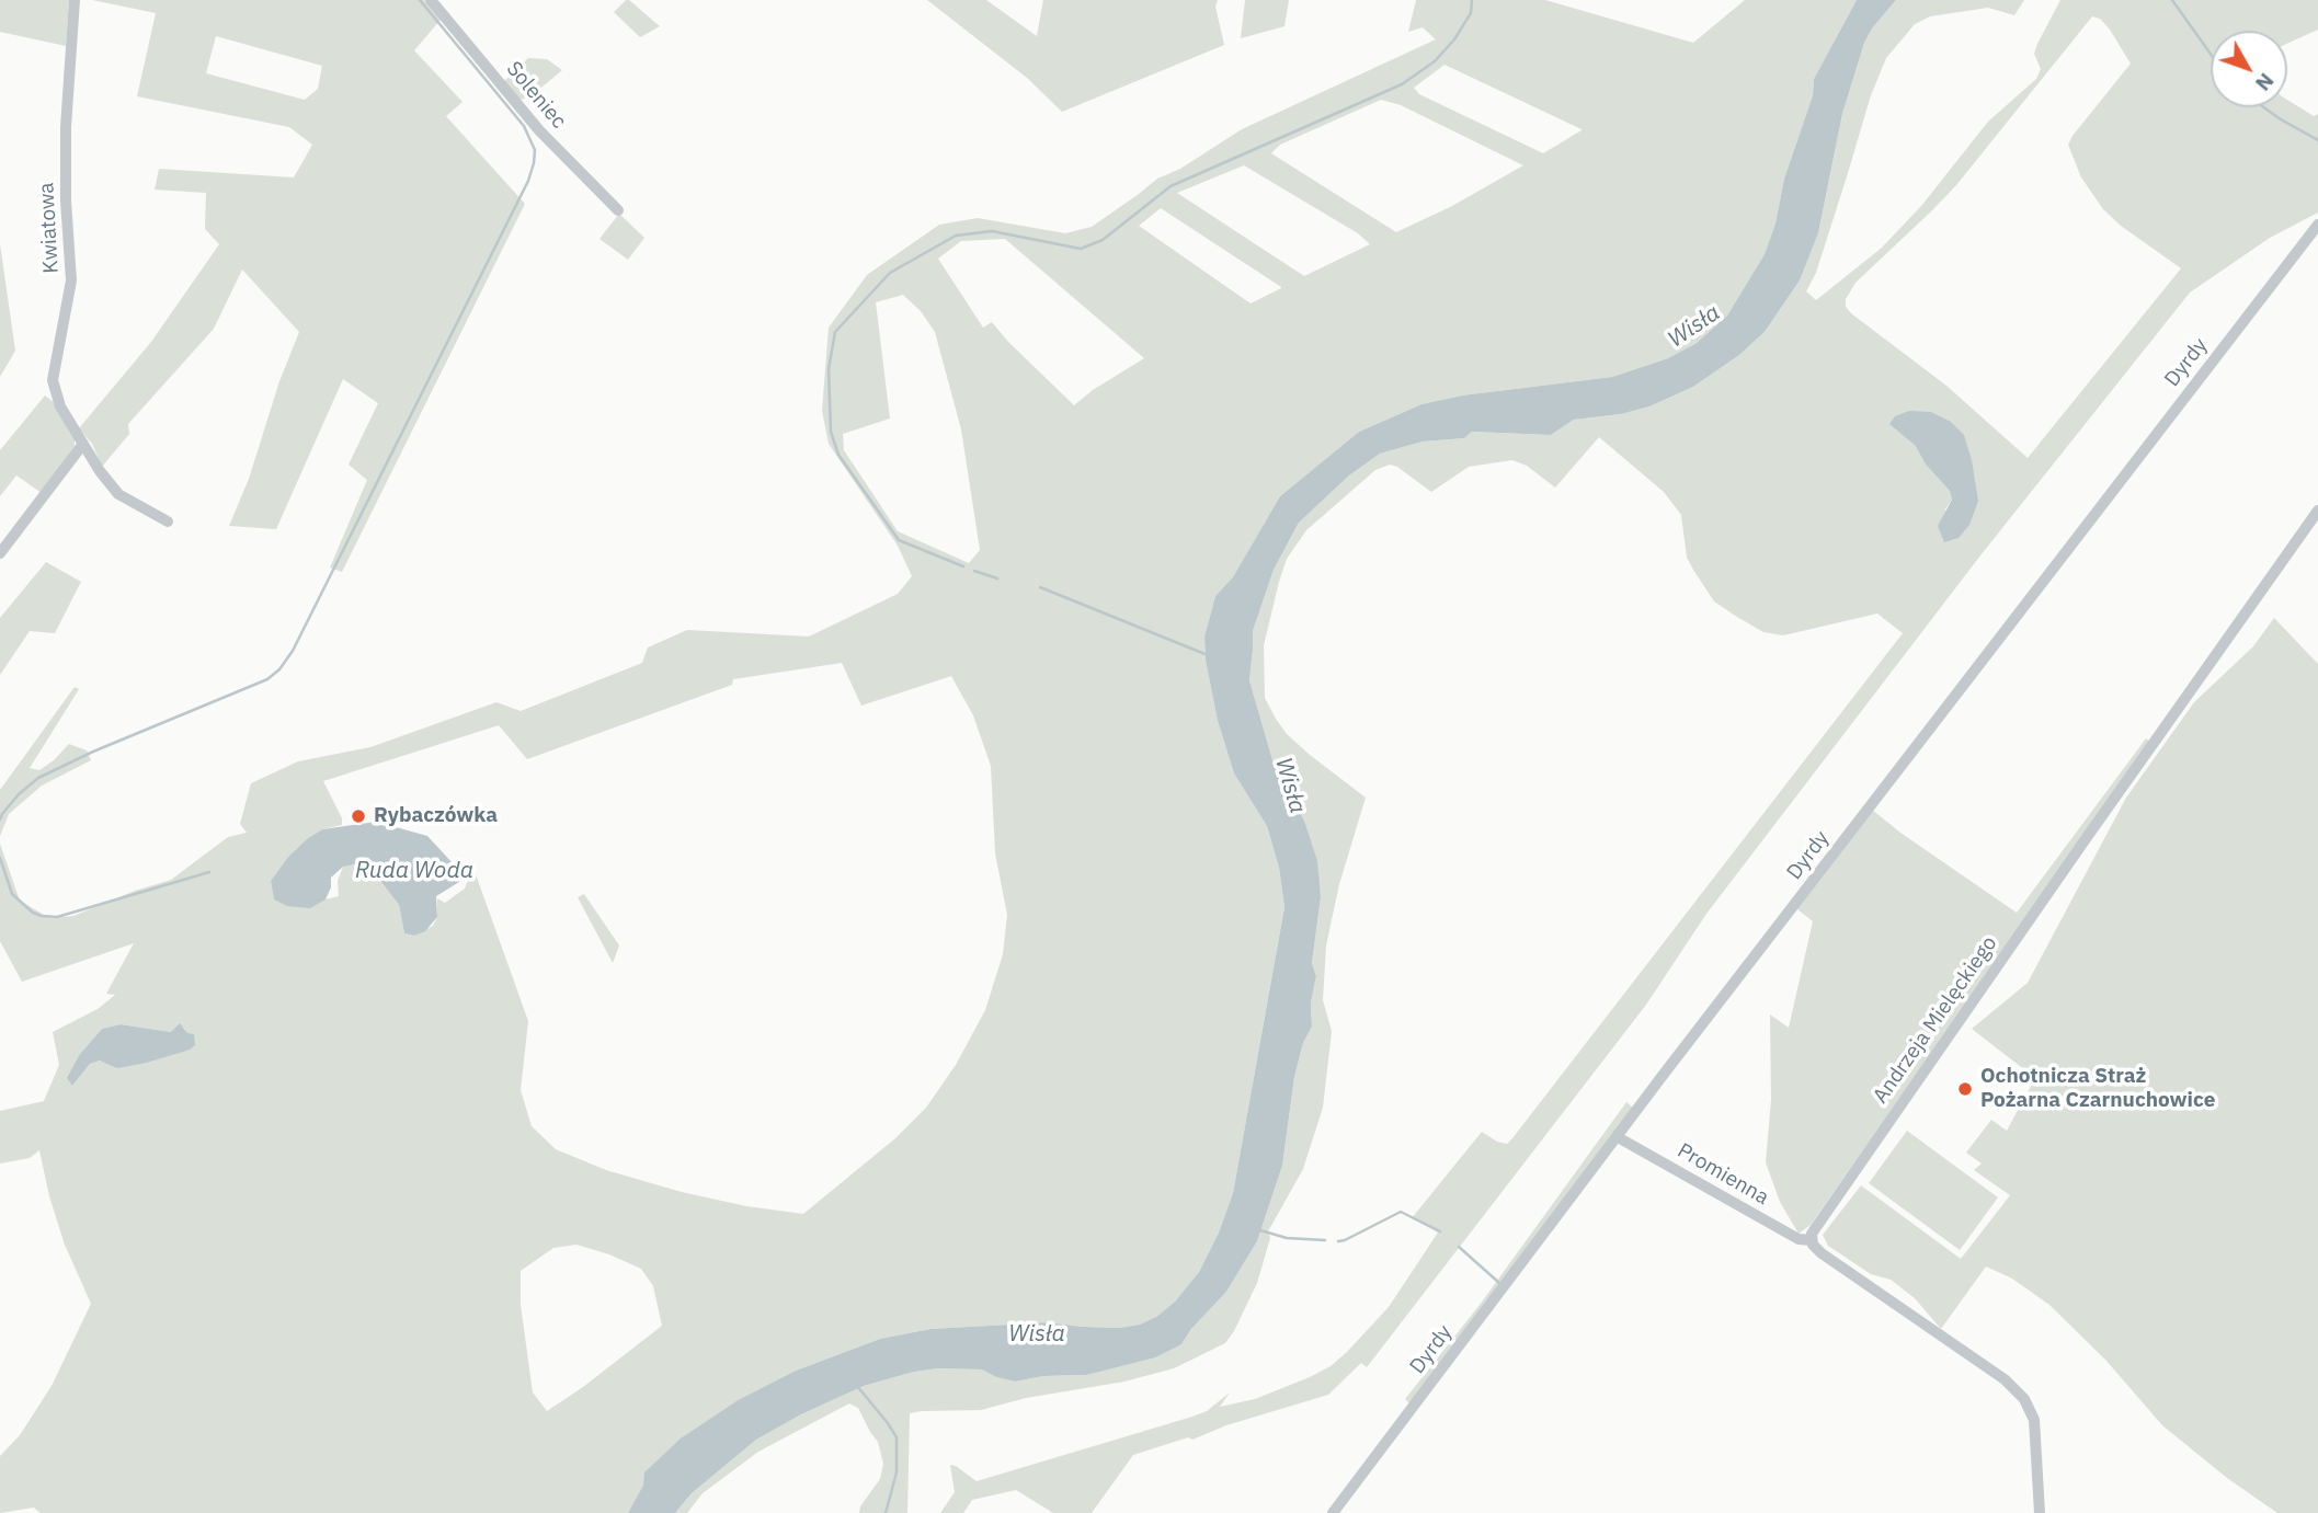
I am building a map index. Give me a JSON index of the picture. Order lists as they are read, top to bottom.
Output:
{
  "streets": {
    "street": [
      "Soleniec",
      "Kwiatowa",
      "Dyrdy",
      "Andrzeja Mielęckiego",
      "Promienna"
    ]
  },
  "crossings": [
    ["Dyrdy", "Promienna"],
    ["Andrzeja Mielęckiego", "Promienna"]
  ],
  "water": ["Wisła", "Ruda Woda"],
  "places": ["Rybaczówka", "Ochotnicza Straż Pożarna Czarnuchowice"],
  "north": "bottom right"
}
